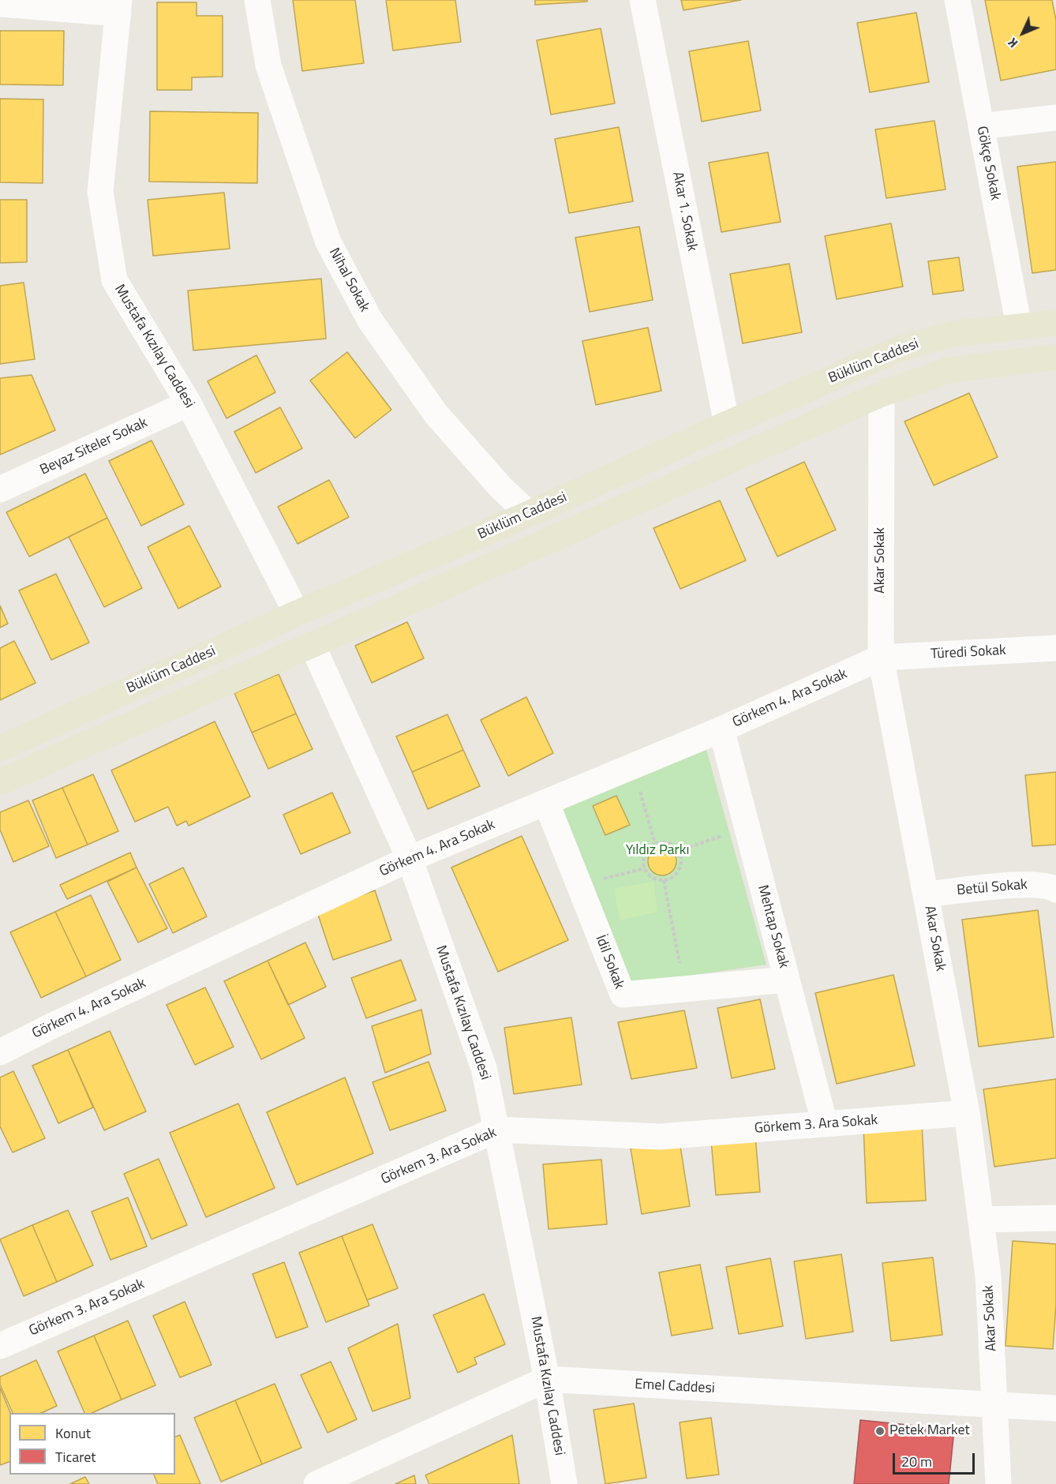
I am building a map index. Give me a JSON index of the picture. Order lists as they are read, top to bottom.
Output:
{
  "streets": {
    "main road": ["Büklüm Caddesi"],
    "street": [
      "Gökçe Sokak",
      "Akar 1. Sokak",
      "Nihal Sokak",
      "Mustafa Kızılay Caddesi",
      "Beyaz Siteler Sokak",
      "Akar Sokak",
      "Türedi Sokak",
      "Görkem 4. Ara Sokak",
      "Betül Sokak",
      "Mehtap Sokak",
      "İdil Sokak",
      "Görkem 3. Ara Sokak",
      "Emel Caddesi"
    ]
  },
  "crossings": [
    ["Gökçe Sokak", "Büklüm Caddesi"],
    ["Akar 1. Sokak", "Büklüm Caddesi"],
    ["Nihal Sokak", "Büklüm Caddesi"],
    ["Mustafa Kızılay Caddesi", "Büklüm Caddesi"],
    ["Mustafa Kızılay Caddesi", "Beyaz Siteler Sokak"],
    ["Mustafa Kızılay Caddesi", "Görkem 4. Ara Sokak"],
    ["Mustafa Kızılay Caddesi", "Görkem 3. Ara Sokak"],
    ["Mustafa Kızılay Caddesi", "Emel Caddesi"],
    ["Akar Sokak", "Türedi Sokak"],
    ["Akar Sokak", "Görkem 4. Ara Sokak"],
    ["Akar Sokak", "Betül Sokak"],
    ["Akar Sokak", "Görkem 3. Ara Sokak"],
    ["Akar Sokak", "Emel Caddesi"],
    ["Türedi Sokak", "Görkem 4. Ara Sokak"],
    ["Görkem 4. Ara Sokak", "Mehtap Sokak"],
    ["Görkem 4. Ara Sokak", "İdil Sokak"],
    ["Mehtap Sokak", "İdil Sokak"],
    ["Mehtap Sokak", "Görkem 3. Ara Sokak"]
  ],
  "parks": ["Yıldız Parkı"],
  "places": ["Petek Market"],
  "legend": ["Konut", "Ticaret"],
  "scale_bar": "20 m",
  "north": "bottom left"
}
